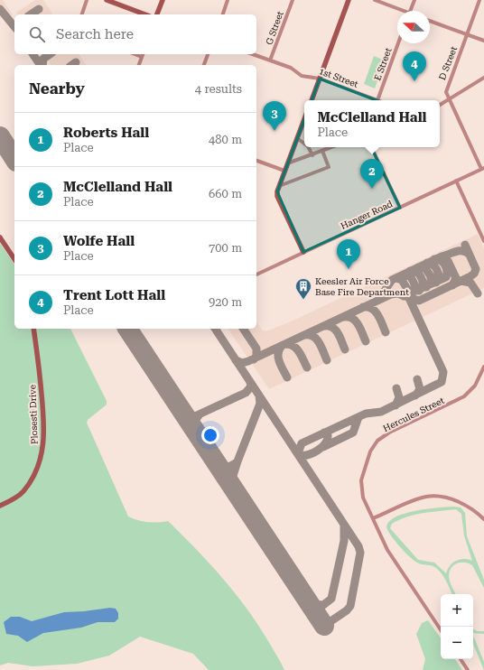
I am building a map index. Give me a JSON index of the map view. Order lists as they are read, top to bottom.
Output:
{
  "streets": {
    "street": [
      "G Street",
      "D Street",
      "E Street",
      "1st Street",
      "Hanger Road",
      "Plosesti Drive",
      "Hercules Street"
    ]
  },
  "crossings": [
    ["G Street", "1st Street"],
    ["D Street", "Hanger Road"]
  ],
  "places": {
    "building": ["Keesler Air Force Base Fire Department"]
  },
  "north": "left",
  "page": {
    "search": "Search here",
    "pins": [
      "4",
      "3",
      "2",
      "1"
    ],
    "heading": ["Nearby", "4 results"],
    "popup": ["McClelland Hall", "Place"],
    "list": [
      {
        "mark": "1",
        "name": "Roberts Hall",
        "note": "Place",
        "value": "480 m"
      },
      {
        "mark": "2",
        "name": "McClelland Hall",
        "note": "Place",
        "value": "660 m"
      },
      {
        "mark": "3",
        "name": "Wolfe Hall",
        "note": "Place",
        "value": "700 m"
      },
      {
        "mark": "4",
        "name": "Trent Lott Hall",
        "note": "Place",
        "value": "920 m"
      }
    ],
    "map_buttons": ["+", "−"]
  }
}
